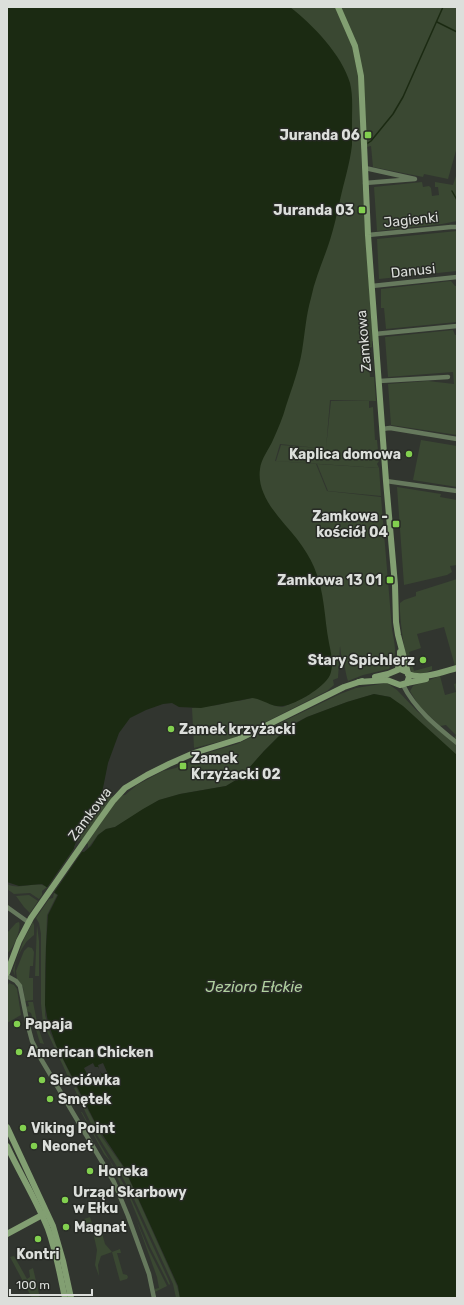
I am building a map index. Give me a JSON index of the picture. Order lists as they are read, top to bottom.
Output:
{
  "streets": {
    "street": ["Jagienki", "Danusi", "Zamkowa"]
  },
  "crossings": [
    ["Jagienki", "Zamkowa"],
    ["Danusi", "Zamkowa"]
  ],
  "water": ["Jezioro Ełckie"],
  "places": {
    "transit": [
      "Juranda 06",
      "Juranda 03",
      "Zamkowa - kościół 04",
      "Zamkowa 13 01",
      "Zamek Krzyżacki 02"
    ],
    "other": [
      "Kaplica domowa",
      "Stary Spichlerz",
      "Zamek krzyżacki",
      "Papaja",
      "American Chicken",
      "Sieciówka",
      "Smętek",
      "Viking Point",
      "Neonet",
      "Horeka",
      "Urząd Skarbowy w Ełku",
      "Magnat",
      "Kontri"
    ]
  },
  "scale_bar": "100 m"
}
